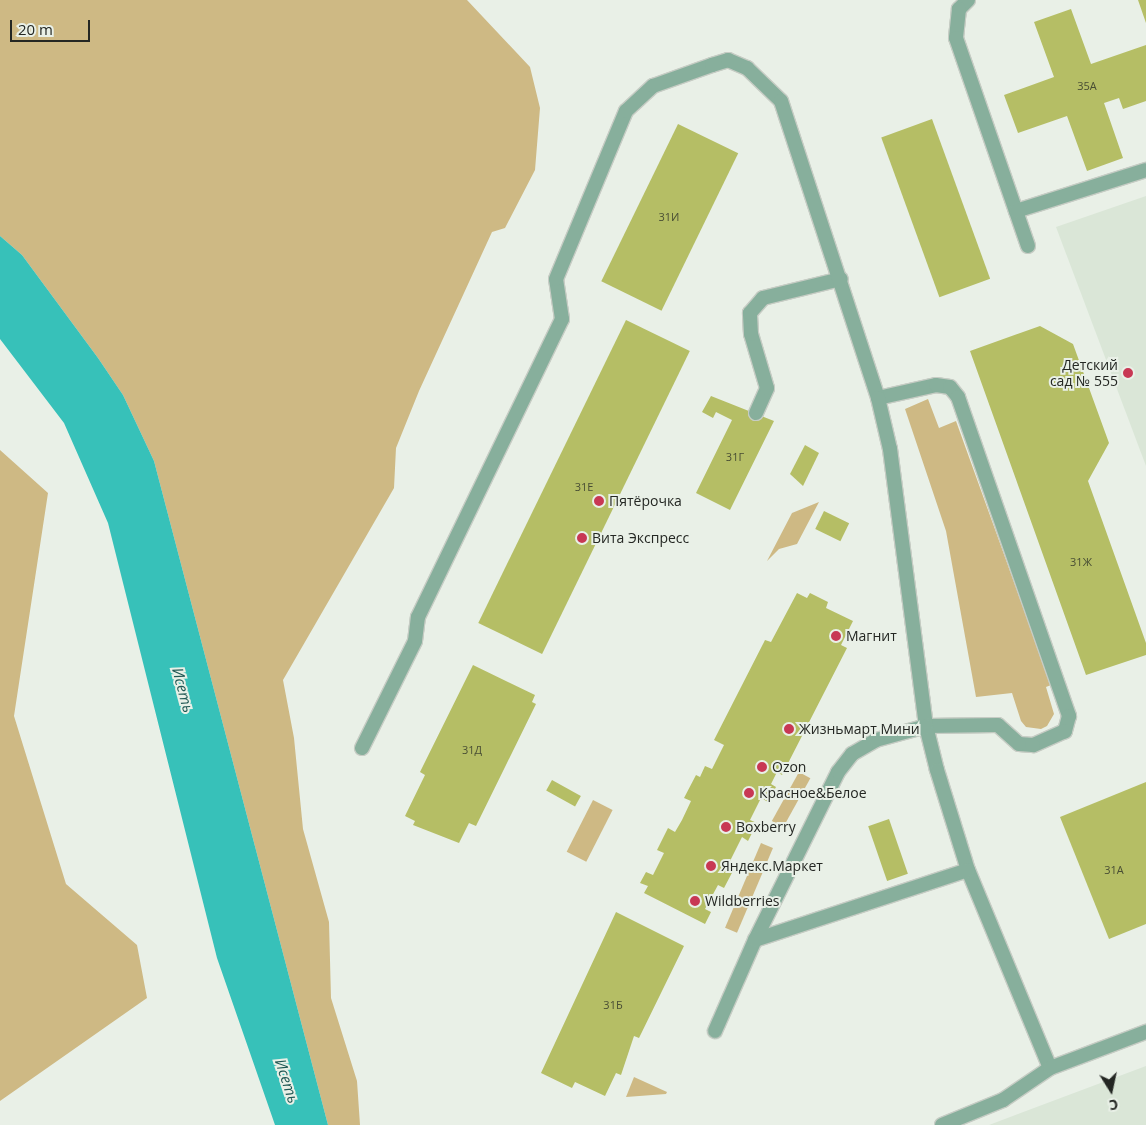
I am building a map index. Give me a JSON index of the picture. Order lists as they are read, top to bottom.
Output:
{
  "water": ["Исеть"],
  "places": [
    "Детский сад № 555",
    "Пятёрочка",
    "Вита Экспресс",
    "Магнит",
    "Жизньмарт Мини",
    "Ozon",
    "Красное&Белое",
    "Boxberry",
    "Яндекс.Маркет",
    "Wildberries"
  ],
  "house_numbers": [
    "35А",
    "31И",
    "31Г",
    "31Е",
    "31Ж",
    "31Д",
    "31А",
    "31Б"
  ],
  "scale_bar": "20 m",
  "north": "bottom"
}
